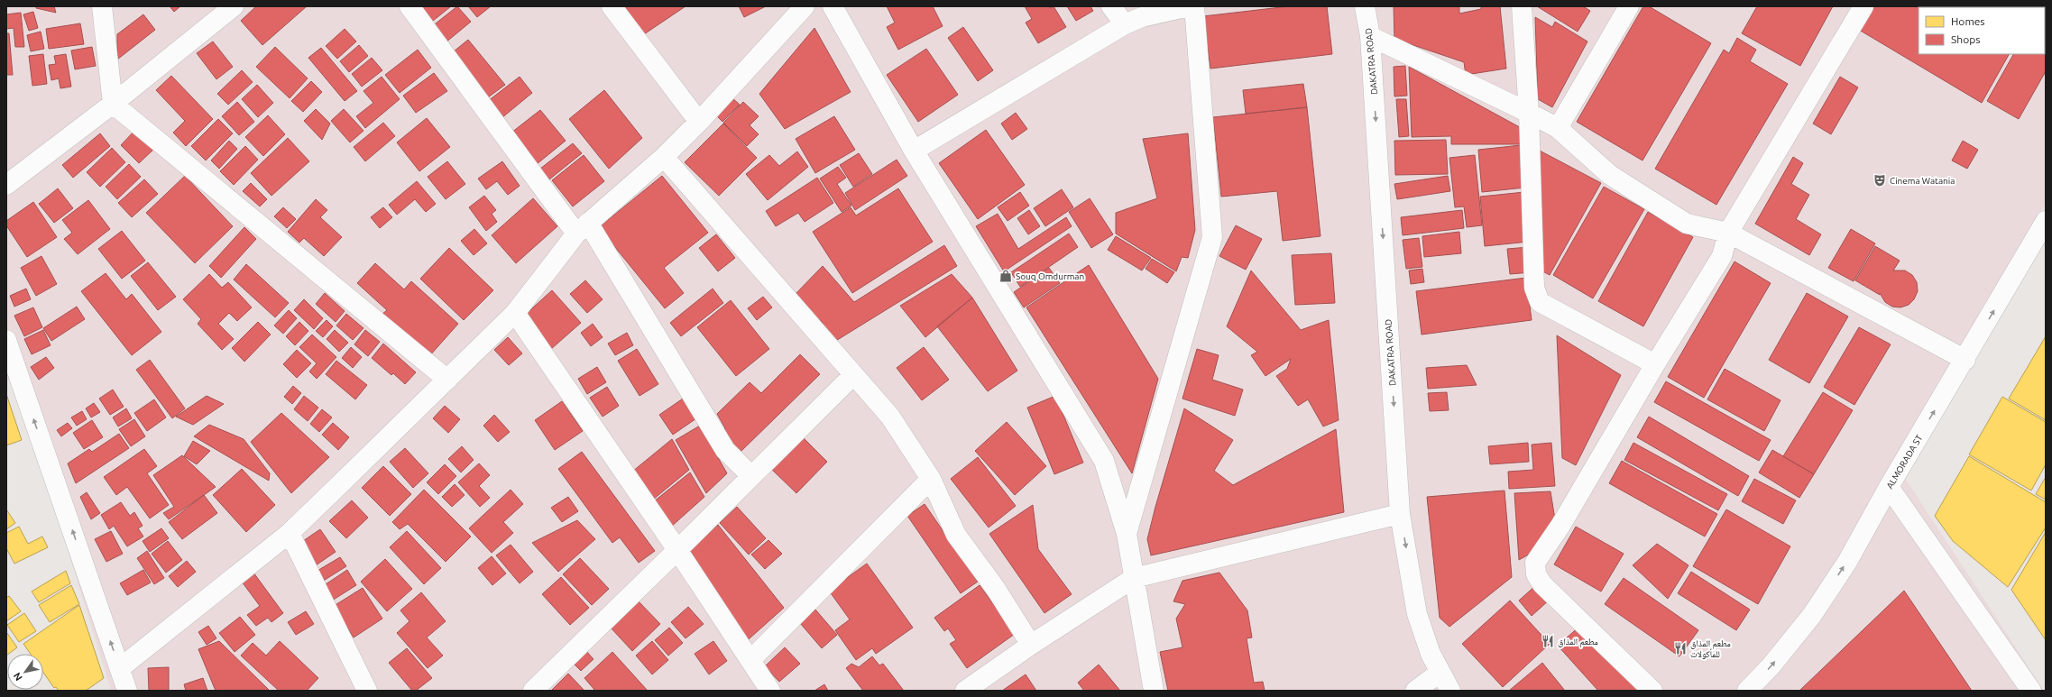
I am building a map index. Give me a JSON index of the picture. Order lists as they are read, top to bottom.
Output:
{
  "streets": {
    "street": ["DAKATRA ROAD", "ALMORADA ST"]
  },
  "one_way": ["ALMORADA ST"],
  "places": {
    "theatre": ["Cinema Watania"],
    "shop": ["Souq Omdurman"],
    "restaurant": ["مطعم المذاق", "مطعم المذاق للمأكولات"]
  },
  "legend": ["Homes", "Shops"],
  "north": "bottom left"
}
